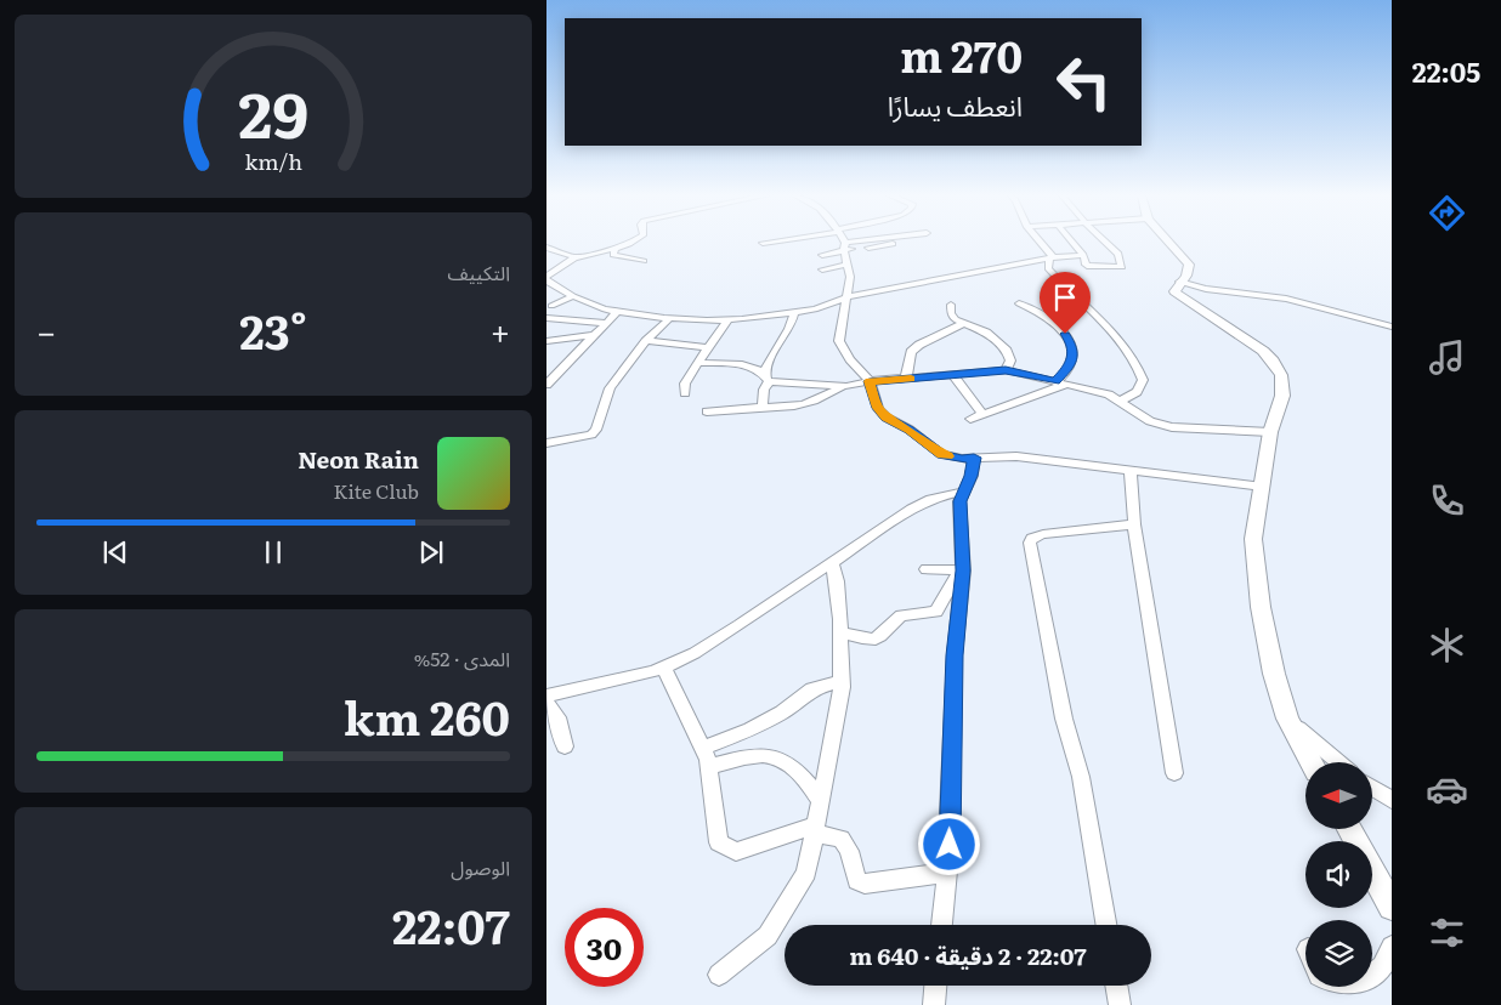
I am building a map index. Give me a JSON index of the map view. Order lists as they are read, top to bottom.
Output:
{
  "north": "left",
  "page": {
    "tabs": "22:05",
    "turn": ["270 m", "انعطف يسارًا"],
    "tile": [
      "التكييف",
      ["المدى · 52%", "260 km"],
      ["الوصول", "22:07"]
    ],
    "heat": ["−", "23°", "+"],
    "song": ["Neon Rain", "Kite Club"],
    "limit": "30",
    "trip": "22:07 · 2 دقيقة · 640 m",
    "gauge": ["29", "km/h"]
  }
}
